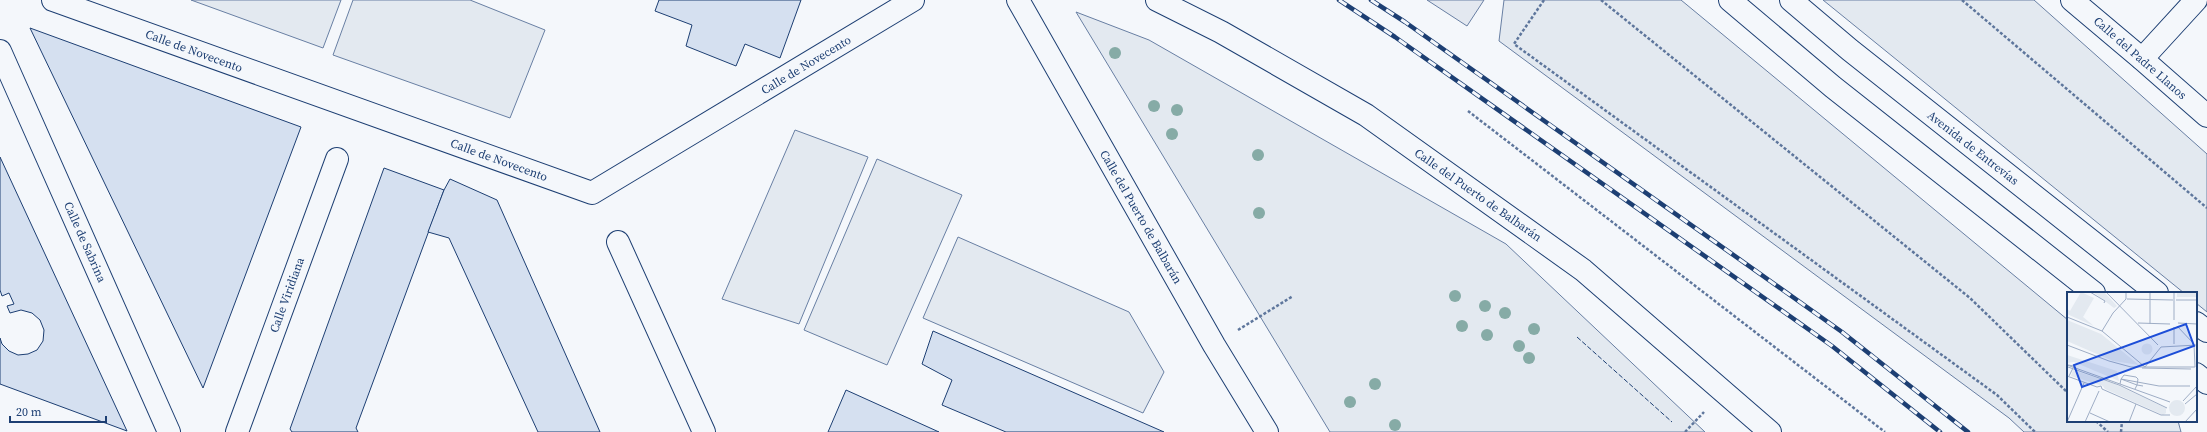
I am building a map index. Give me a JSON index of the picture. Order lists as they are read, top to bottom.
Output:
{
  "streets": {
    "street": [
      "Calle de Novecento",
      "Calle del Padre Llanos",
      "Avenida de Entrevías",
      "Calle del Puerto de Balbarán",
      "Calle de Sabrina",
      "Calle Viridiana"
    ]
  },
  "scale_bar": "20 m"
}
